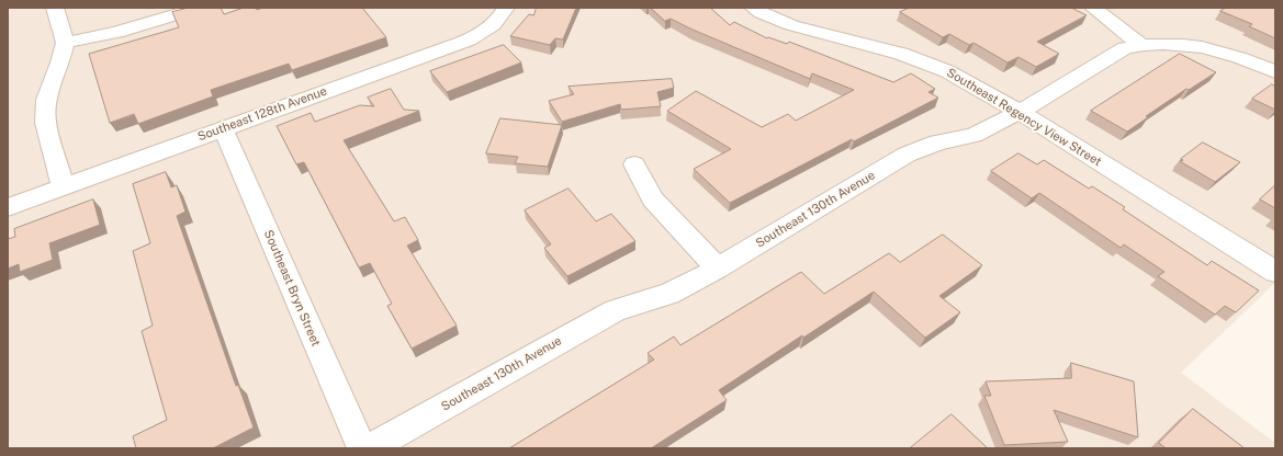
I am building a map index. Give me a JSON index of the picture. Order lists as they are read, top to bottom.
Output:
{
  "streets": {
    "street": [
      "Southeast 128th Avenue",
      "Southeast Regency View Street",
      "Southeast 130th Avenue",
      "Southeast Bryn Street"
    ]
  },
  "crossings": [
    ["Southeast 128th Avenue", "Southeast Bryn Street"],
    ["Southeast Regency View Street", "Southeast 130th Avenue"]
  ]
}
